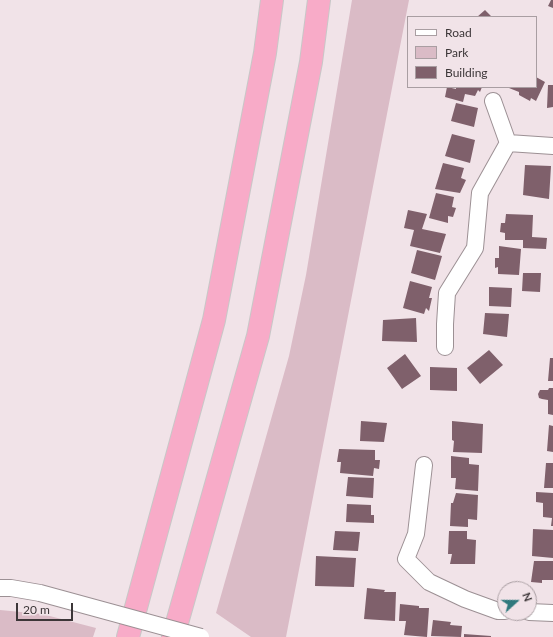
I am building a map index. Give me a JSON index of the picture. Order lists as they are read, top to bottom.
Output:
{
  "legend": ["Road", "Park", "Building"],
  "scale_bar": "20 m",
  "north": "right"
}
